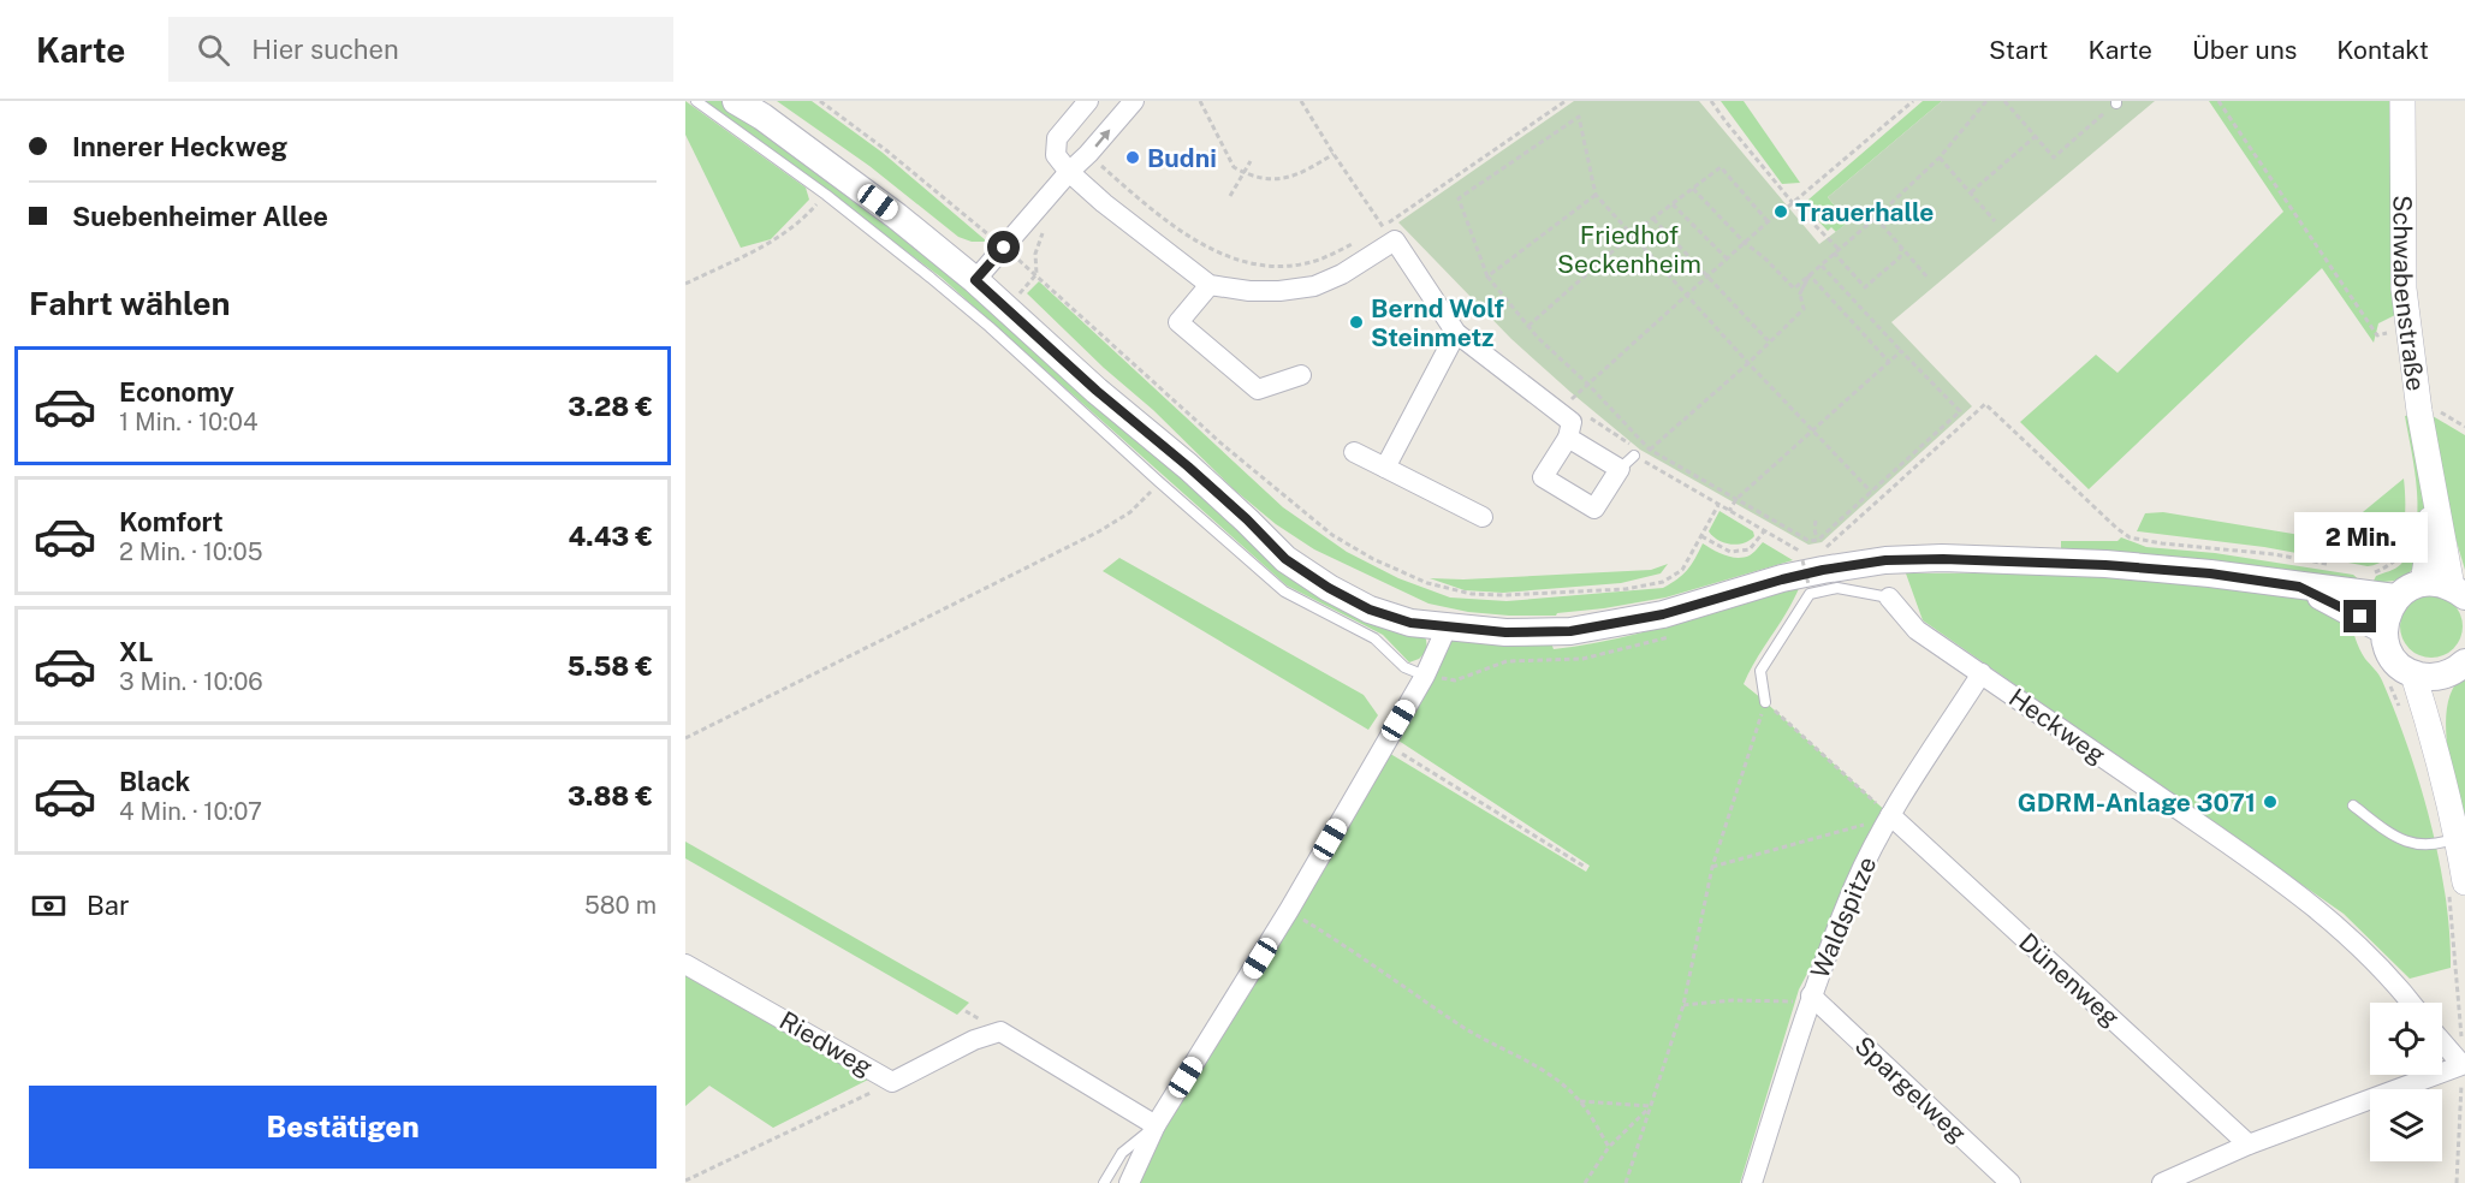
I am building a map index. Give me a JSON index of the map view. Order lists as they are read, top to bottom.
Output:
{
  "streets": {
    "street": [
      "Schwabenstraße",
      "Heckweg",
      "Waldspitze",
      "Dünenweg",
      "Riedweg",
      "Spargelweg"
    ]
  },
  "crossings": [
    ["Heckweg", "Waldspitze"],
    ["Waldspitze", "Dünenweg"],
    ["Waldspitze", "Spargelweg"]
  ],
  "parks": ["Friedhof Seckenheim"],
  "places": [
    "Budni",
    "Trauerhalle",
    "Bernd Wolf Steinmetz",
    "GDRM-Anlage 3071"
  ],
  "page": {
    "header": "Karte",
    "search": "Hier suchen",
    "nav": [
      "Start",
      "Karte",
      "Über uns",
      "Kontakt"
    ],
    "banner": ["Innerer Heckweg", "Suebenheimer Allee"],
    "heading": "Fahrt wählen",
    "list": [
      {
        "name": "Economy",
        "note": "1 Min. · 10:04",
        "value": "3.28 €"
      },
      {
        "name": "Komfort",
        "note": "2 Min. · 10:05",
        "value": "4.43 €"
      },
      {
        "name": "XL",
        "note": "3 Min. · 10:06",
        "value": "5.58 €"
      },
      {
        "name": "Black",
        "note": "4 Min. · 10:07",
        "value": "3.88 €"
      }
    ],
    "bubble": "2 Min.",
    "pay": ["Bar", "580 m"],
    "buttons": "Bestätigen"
  }
}
